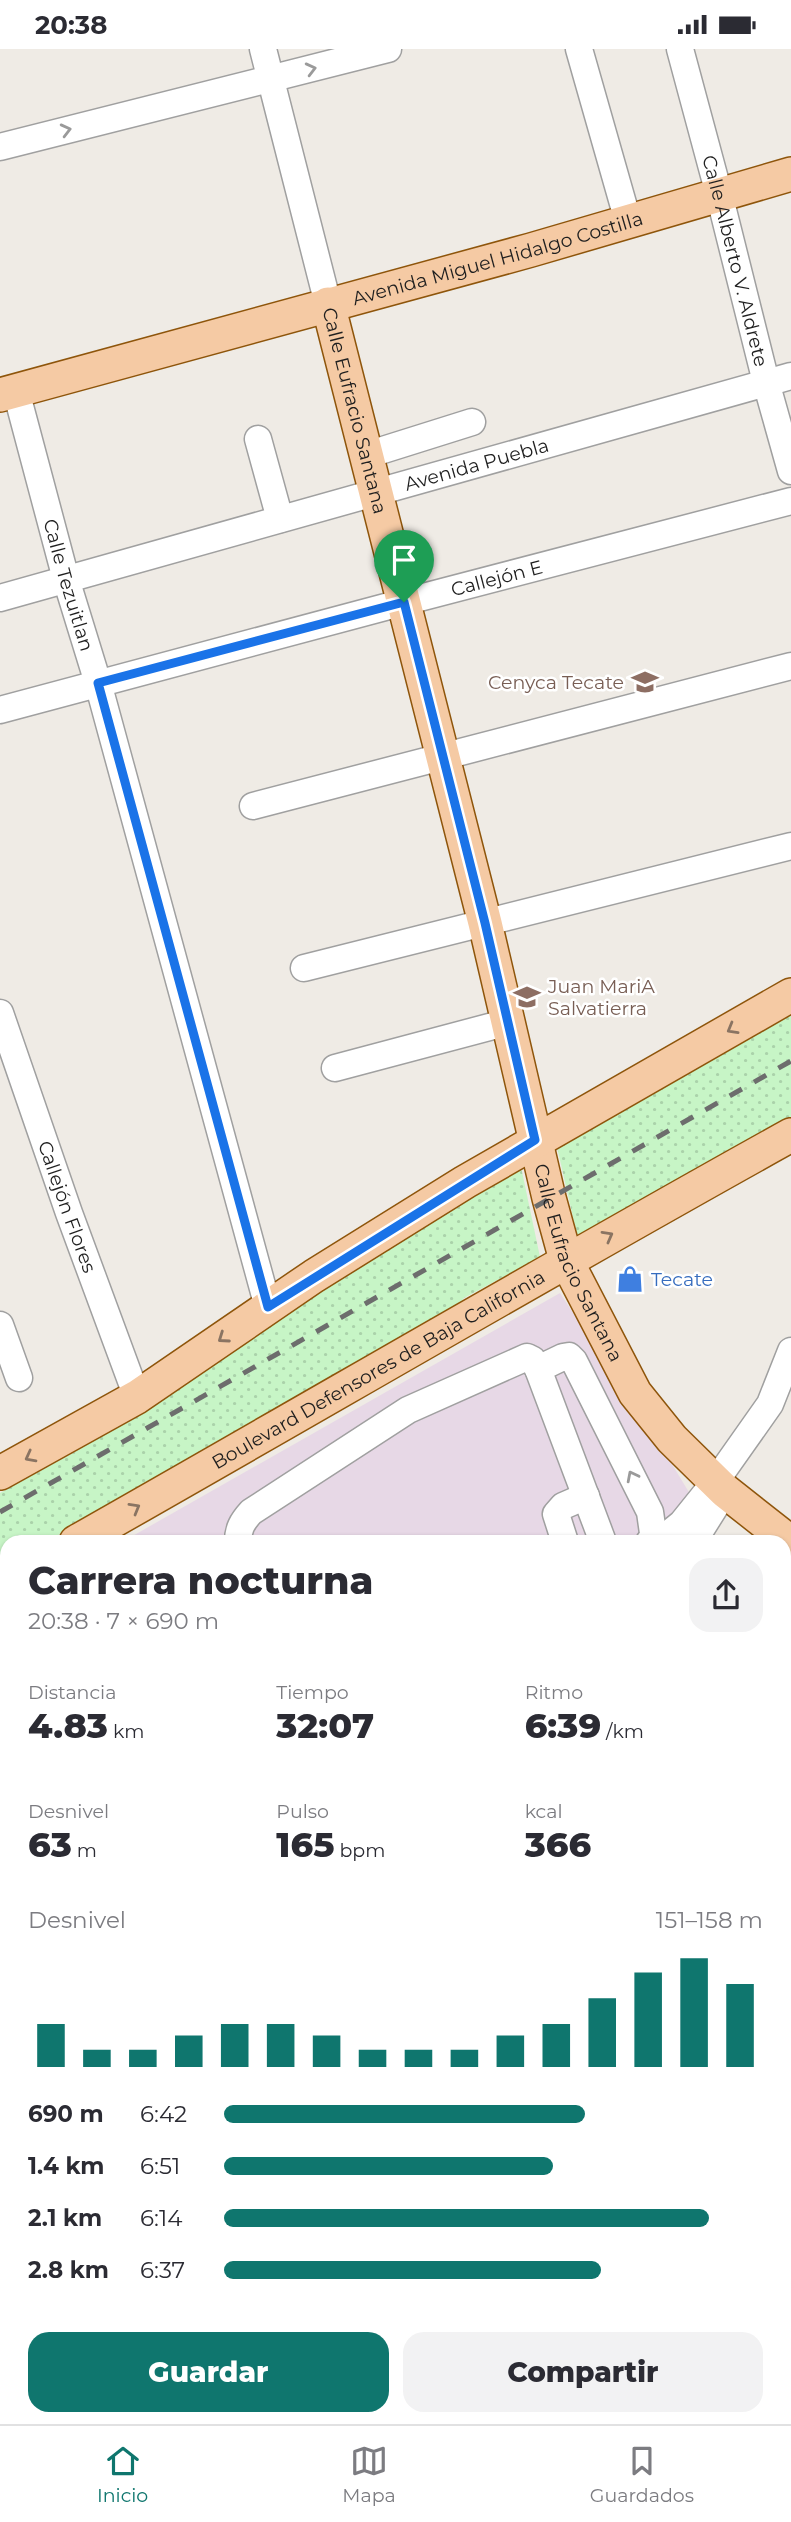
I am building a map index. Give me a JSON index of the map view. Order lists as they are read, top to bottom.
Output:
{
  "streets": {
    "main road": ["Avenida Miguel Hidalgo Costilla", "Calle Eufracio Santana", "Boulevard Defensores de Baja California"],
    "street": [
      "Calle Alberto V. Aldrete",
      "Avenida Puebla",
      "Callejón E",
      "Calle Tezuitlan",
      "Callejón Flores"
    ]
  },
  "crossings": [
    ["Avenida Miguel Hidalgo Costilla", "Calle Alberto V. Aldrete"],
    ["Avenida Miguel Hidalgo Costilla", "Calle Eufracio Santana"],
    ["Avenida Miguel Hidalgo Costilla", "Calle Tezuitlan"],
    ["Calle Alberto V. Aldrete", "Avenida Puebla"],
    ["Calle Eufracio Santana", "Avenida Puebla"],
    ["Calle Eufracio Santana", "Callejón E"],
    ["Calle Eufracio Santana", "Boulevard Defensores de Baja California"],
    ["Avenida Puebla", "Calle Tezuitlan"],
    ["Callejón E", "Calle Tezuitlan"]
  ],
  "places": {
    "school or university": ["Cenyca Tecate", "Juan MariA Salvatierra"],
    "shop": ["Tecate"]
  },
  "page": {
    "status": "20:38",
    "heading": ["Carrera nocturna", "20:38 · 7 × 690 m"],
    "stats": [
      ["Distancia", "4.83 km"],
      ["Tiempo", "32:07"],
      ["Ritmo", "6:39 /km"],
      ["Desnivel", "63 m"],
      ["Pulso", "165 bpm"],
      ["kcal", "366"]
    ],
    "chart": ["Desnivel", "151–158 m"],
    "list": [
      {
        "name": "690 m",
        "note": "6:42"
      },
      {
        "name": "1.4 km",
        "note": "6:51"
      },
      {
        "name": "2.1 km",
        "note": "6:14"
      },
      {
        "name": "2.8 km",
        "note": "6:37"
      }
    ],
    "buttons": ["Guardar", "Compartir"],
    "tabs": ["Inicio", "Mapa", "Guardados"]
  }
}
